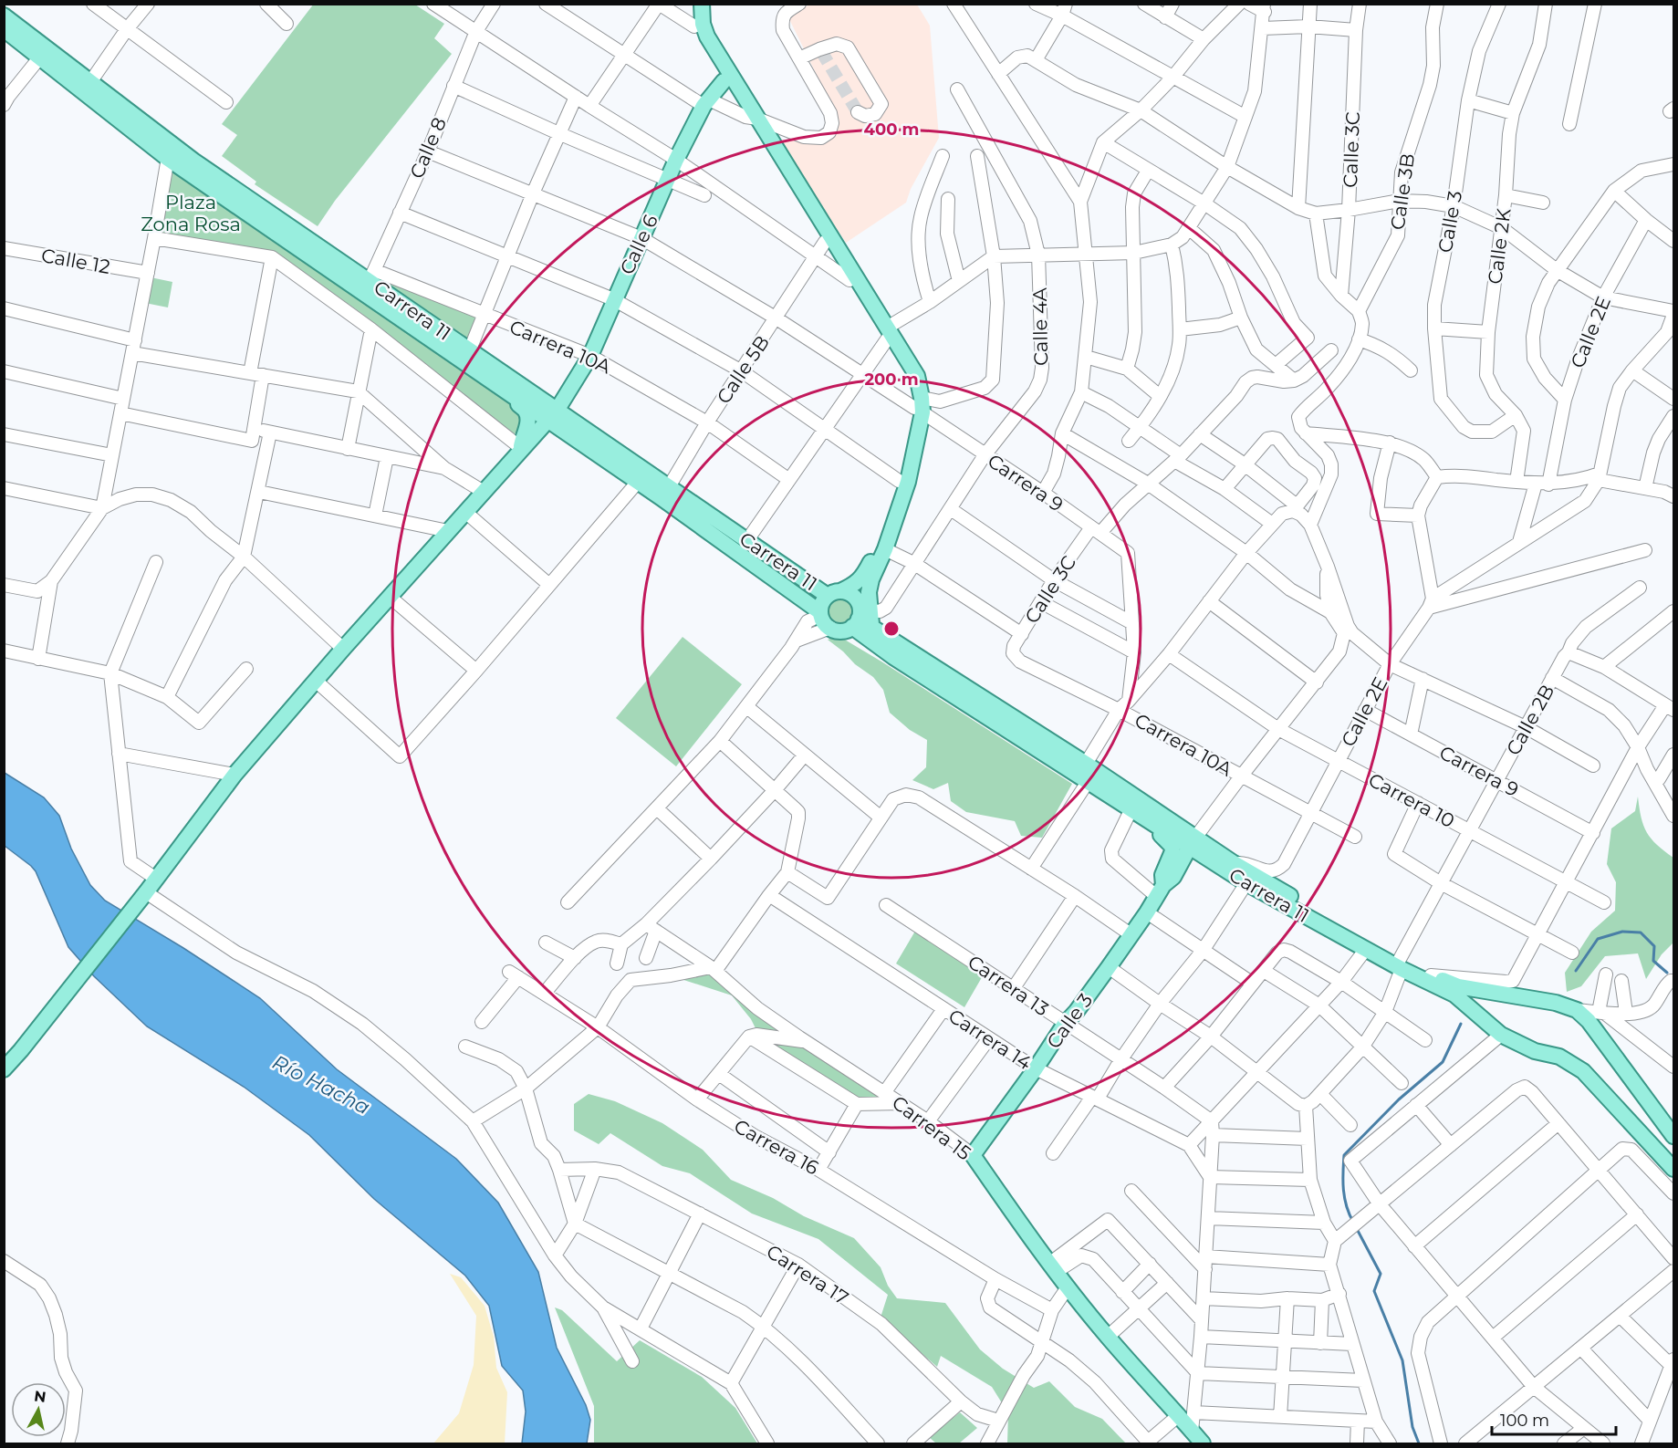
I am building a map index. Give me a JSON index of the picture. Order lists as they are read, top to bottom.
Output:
{
  "streets": {
    "main road": [
      "Calle 3",
      "Calle 6",
      "Carrera 11",
      "Carrera 15"
    ],
    "street": [
      "Calle 8",
      "Calle 3C",
      "Calle 3B",
      "Calle 2K",
      "Calle 12",
      "Calle 4A",
      "Calle 2E",
      "Carrera 10A",
      "Calle 5B",
      "Carrera 9",
      "Calle 2B",
      "Carrera 10",
      "Carrera 13",
      "Carrera 14",
      "Carrera 16",
      "Carrera 17"
    ]
  },
  "crossings": [
    ["Calle 8", "Carrera 11"],
    ["Calle 8", "Carrera 10A"],
    ["Calle 8", "Carrera 9"],
    ["Calle 3C", "Carrera 10A"],
    ["Calle 3C", "Carrera 9"],
    ["Calle 3", "Calle 2K"],
    ["Calle 3", "Carrera 11"],
    ["Calle 3", "Carrera 10A"],
    ["Calle 3", "Carrera 10"],
    ["Calle 3", "Carrera 13"],
    ["Calle 3", "Carrera 14"],
    ["Calle 3", "Carrera 15"],
    ["Calle 6", "Carrera 11"],
    ["Calle 6", "Carrera 10A"],
    ["Calle 6", "Carrera 9"],
    ["Carrera 11", "Calle 4A"],
    ["Carrera 11", "Calle 2E"],
    ["Carrera 11", "Carrera 10A"],
    ["Carrera 11", "Calle 5B"],
    ["Carrera 11", "Calle 2B"],
    ["Calle 4A", "Carrera 9"],
    ["Calle 2E", "Carrera 10A"],
    ["Calle 2E", "Carrera 9"],
    ["Calle 2E", "Carrera 10"],
    ["Carrera 10A", "Calle 5B"],
    ["Calle 5B", "Carrera 9"],
    ["Carrera 9", "Calle 2B"],
    ["Calle 2B", "Carrera 10"]
  ],
  "water": ["Río Hacha"],
  "parks": ["Plaza Zona Rosa"],
  "scale_bar": "100 m",
  "north": "top",
  "rings": ["400 m", "200 m"]
}
